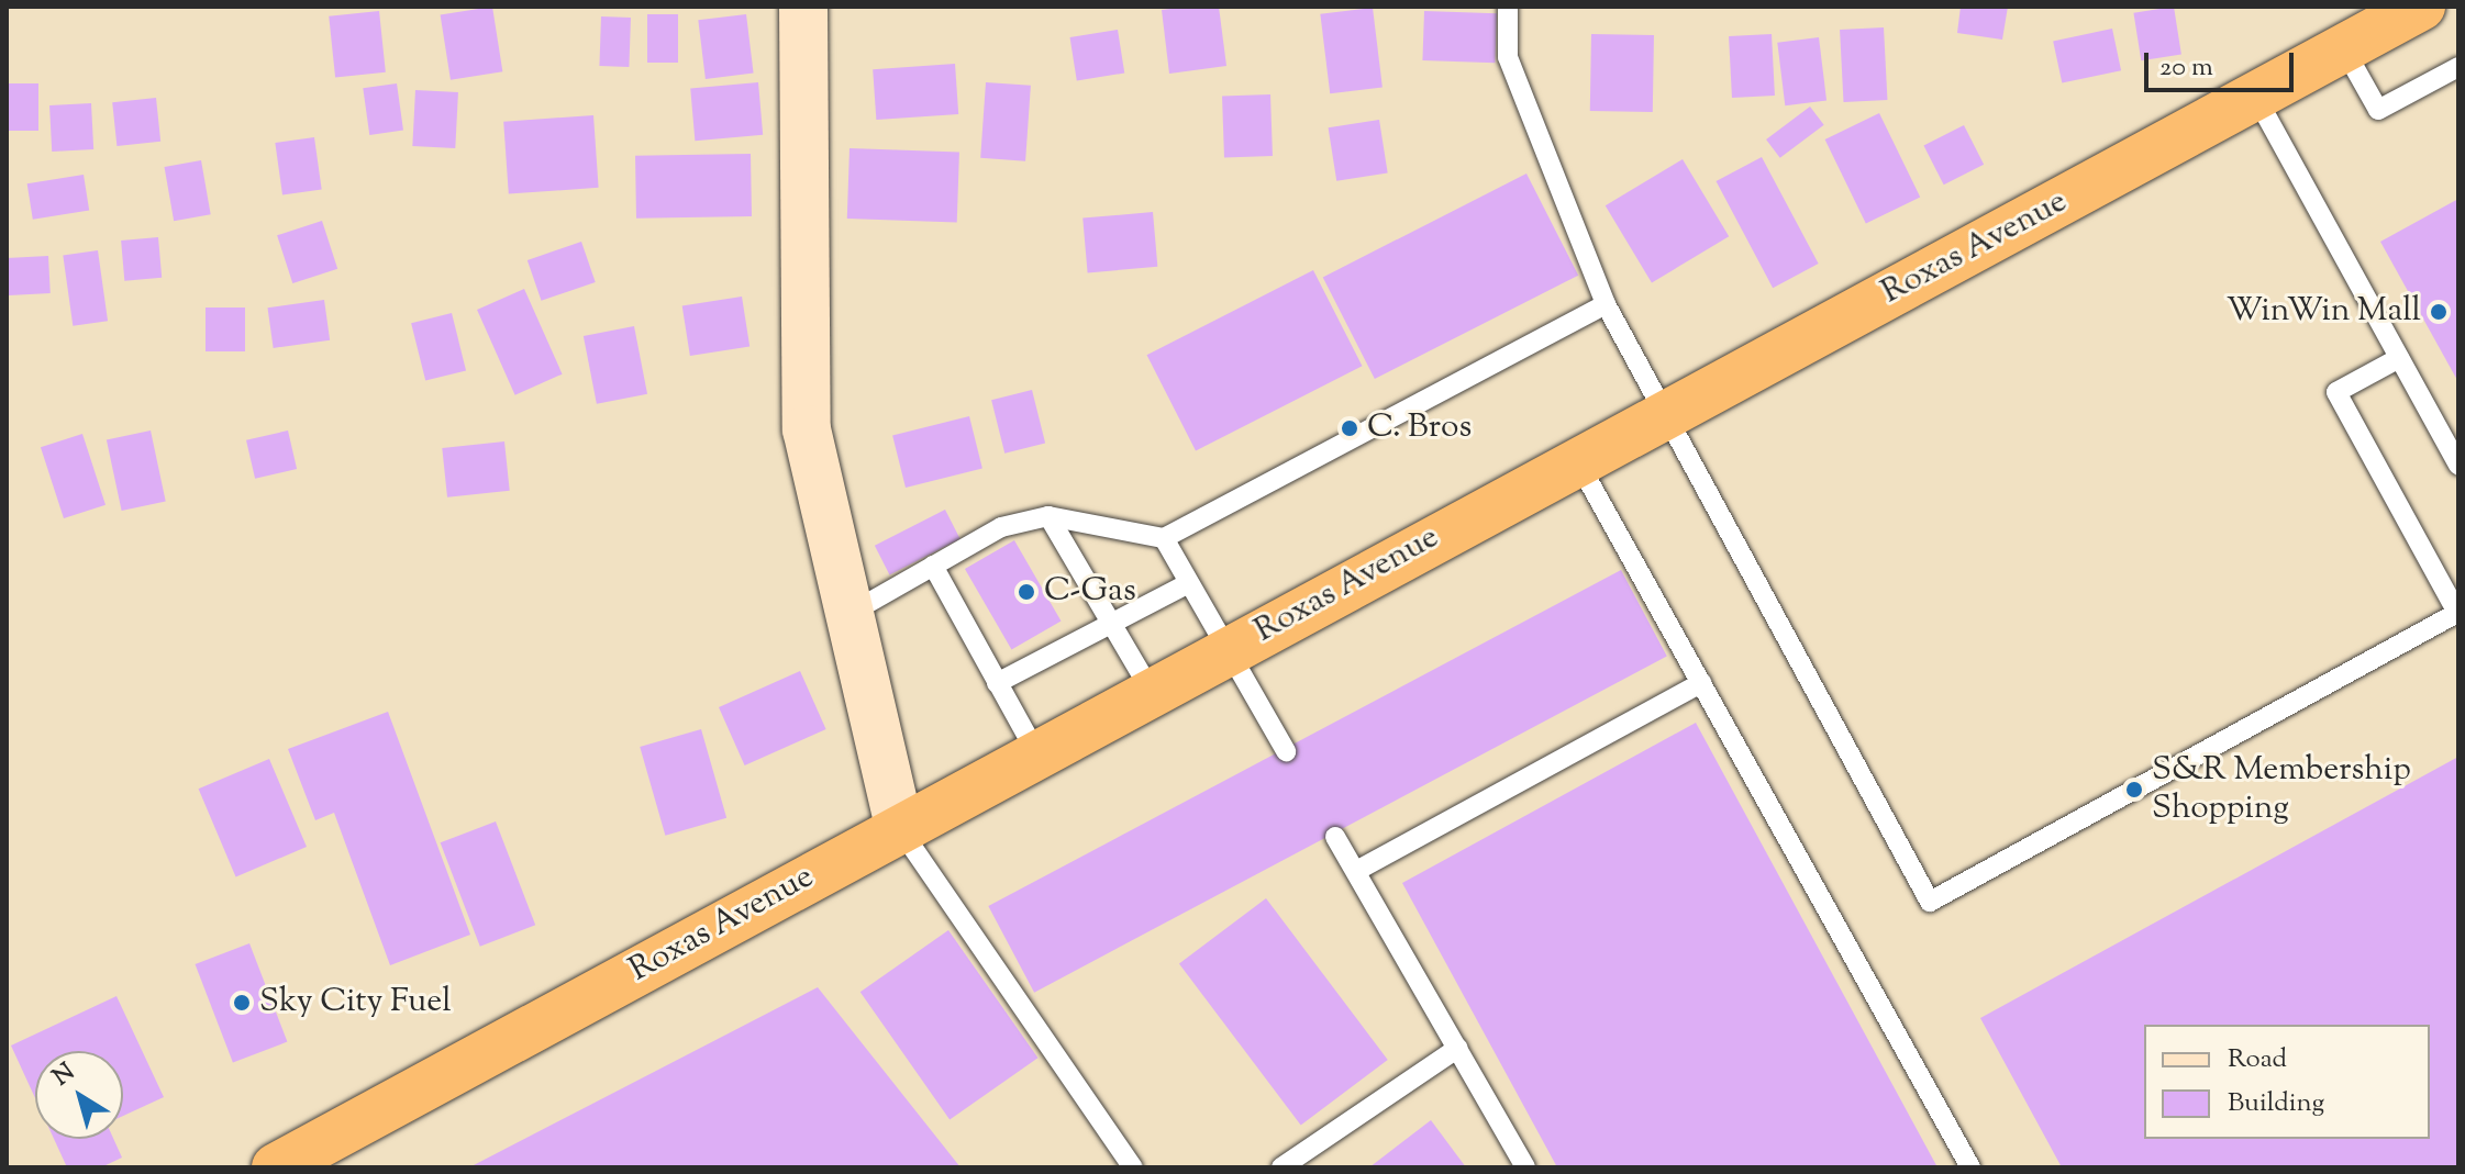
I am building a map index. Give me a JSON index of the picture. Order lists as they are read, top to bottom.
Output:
{
  "streets": {
    "highway": ["Roxas Avenue"]
  },
  "places": [
    "WinWin Mall",
    "C. Bros",
    "C-Gas",
    "S&R Membership Shopping",
    "Sky City Fuel"
  ],
  "legend": ["Road", "Building"],
  "scale_bar": "20 m",
  "north": "top left"
}
